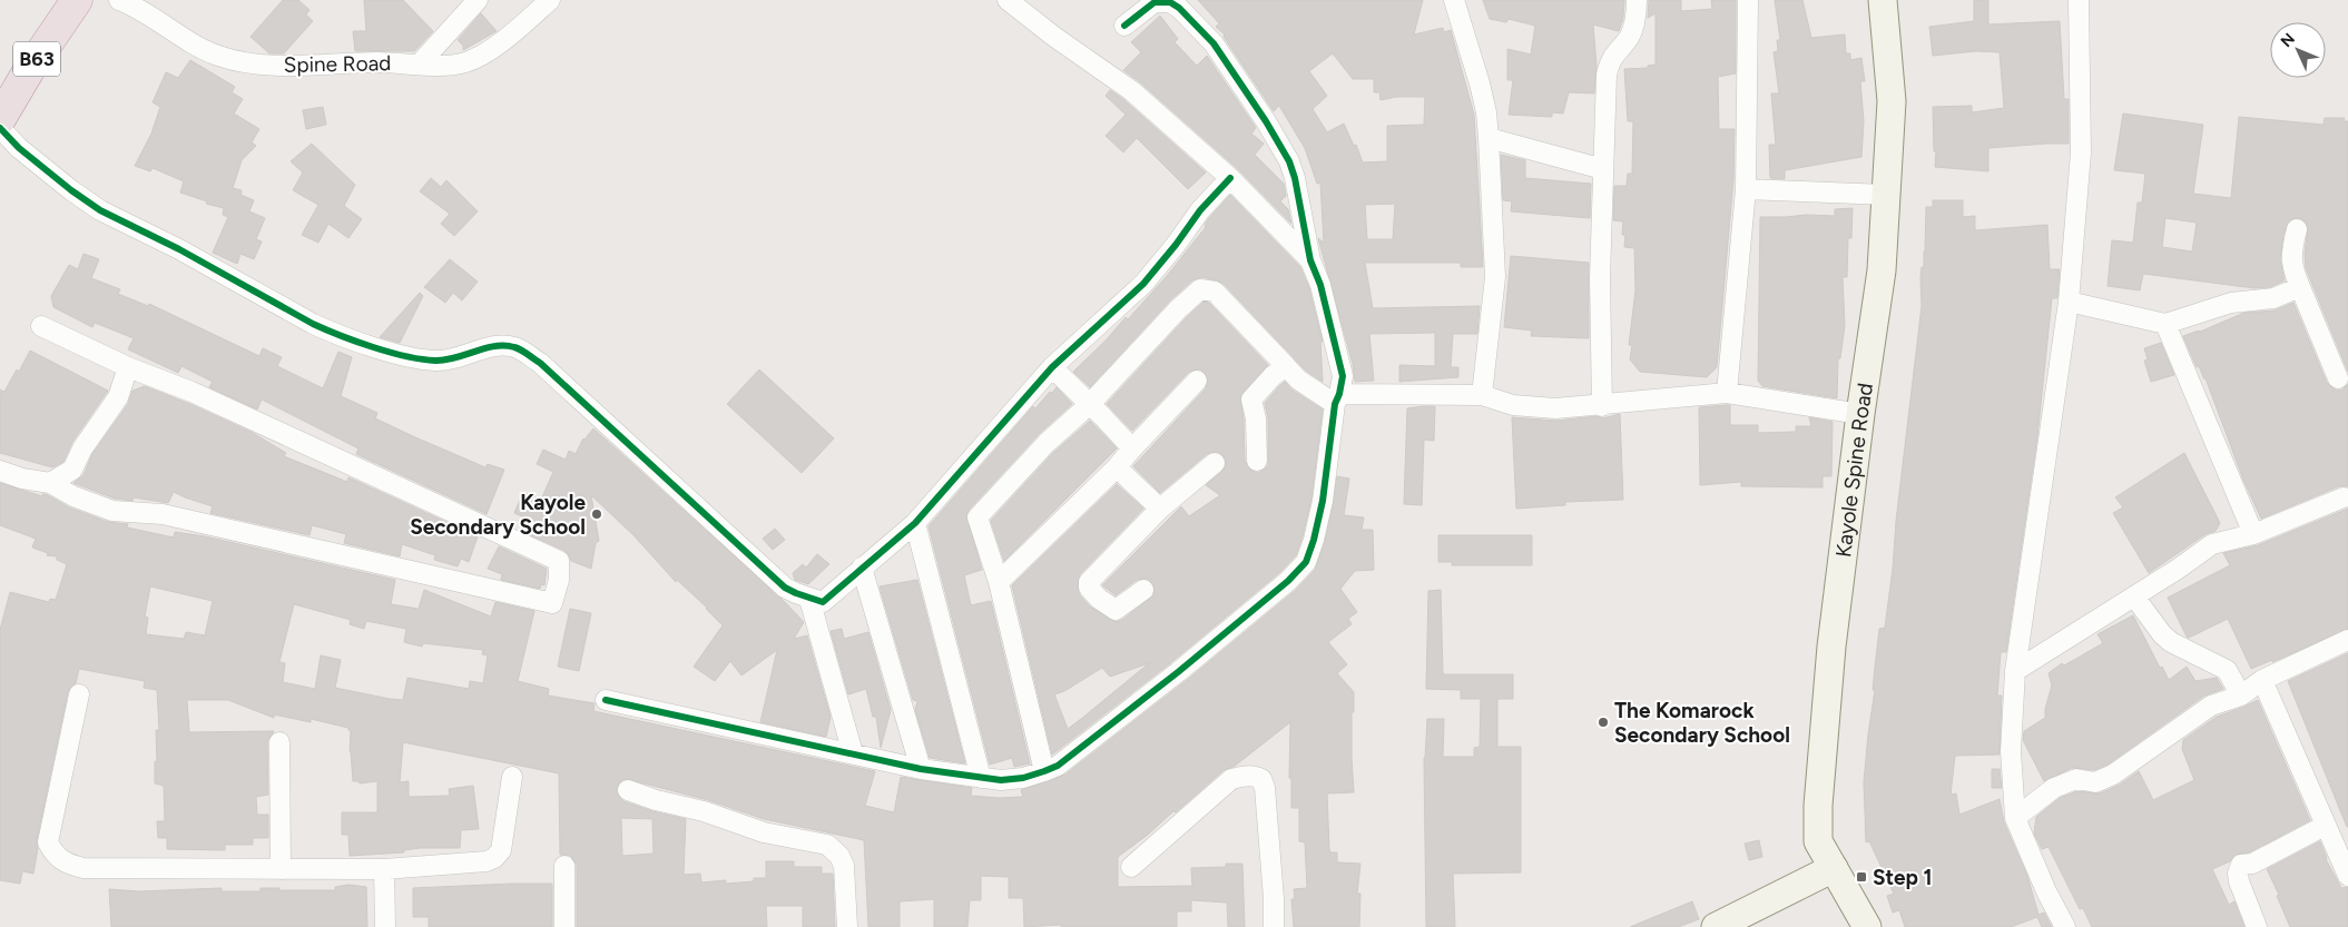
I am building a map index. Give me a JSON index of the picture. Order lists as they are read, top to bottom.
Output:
{
  "streets": {
    "highway": ["B63"],
    "main road": ["Kayole Spine Road"],
    "street": ["Spine Road"]
  },
  "places": {
    "other": ["Kayole Secondary School", "The Komarock Secondary School"],
    "transit": ["Step 1"]
  },
  "north": "top left"
}
